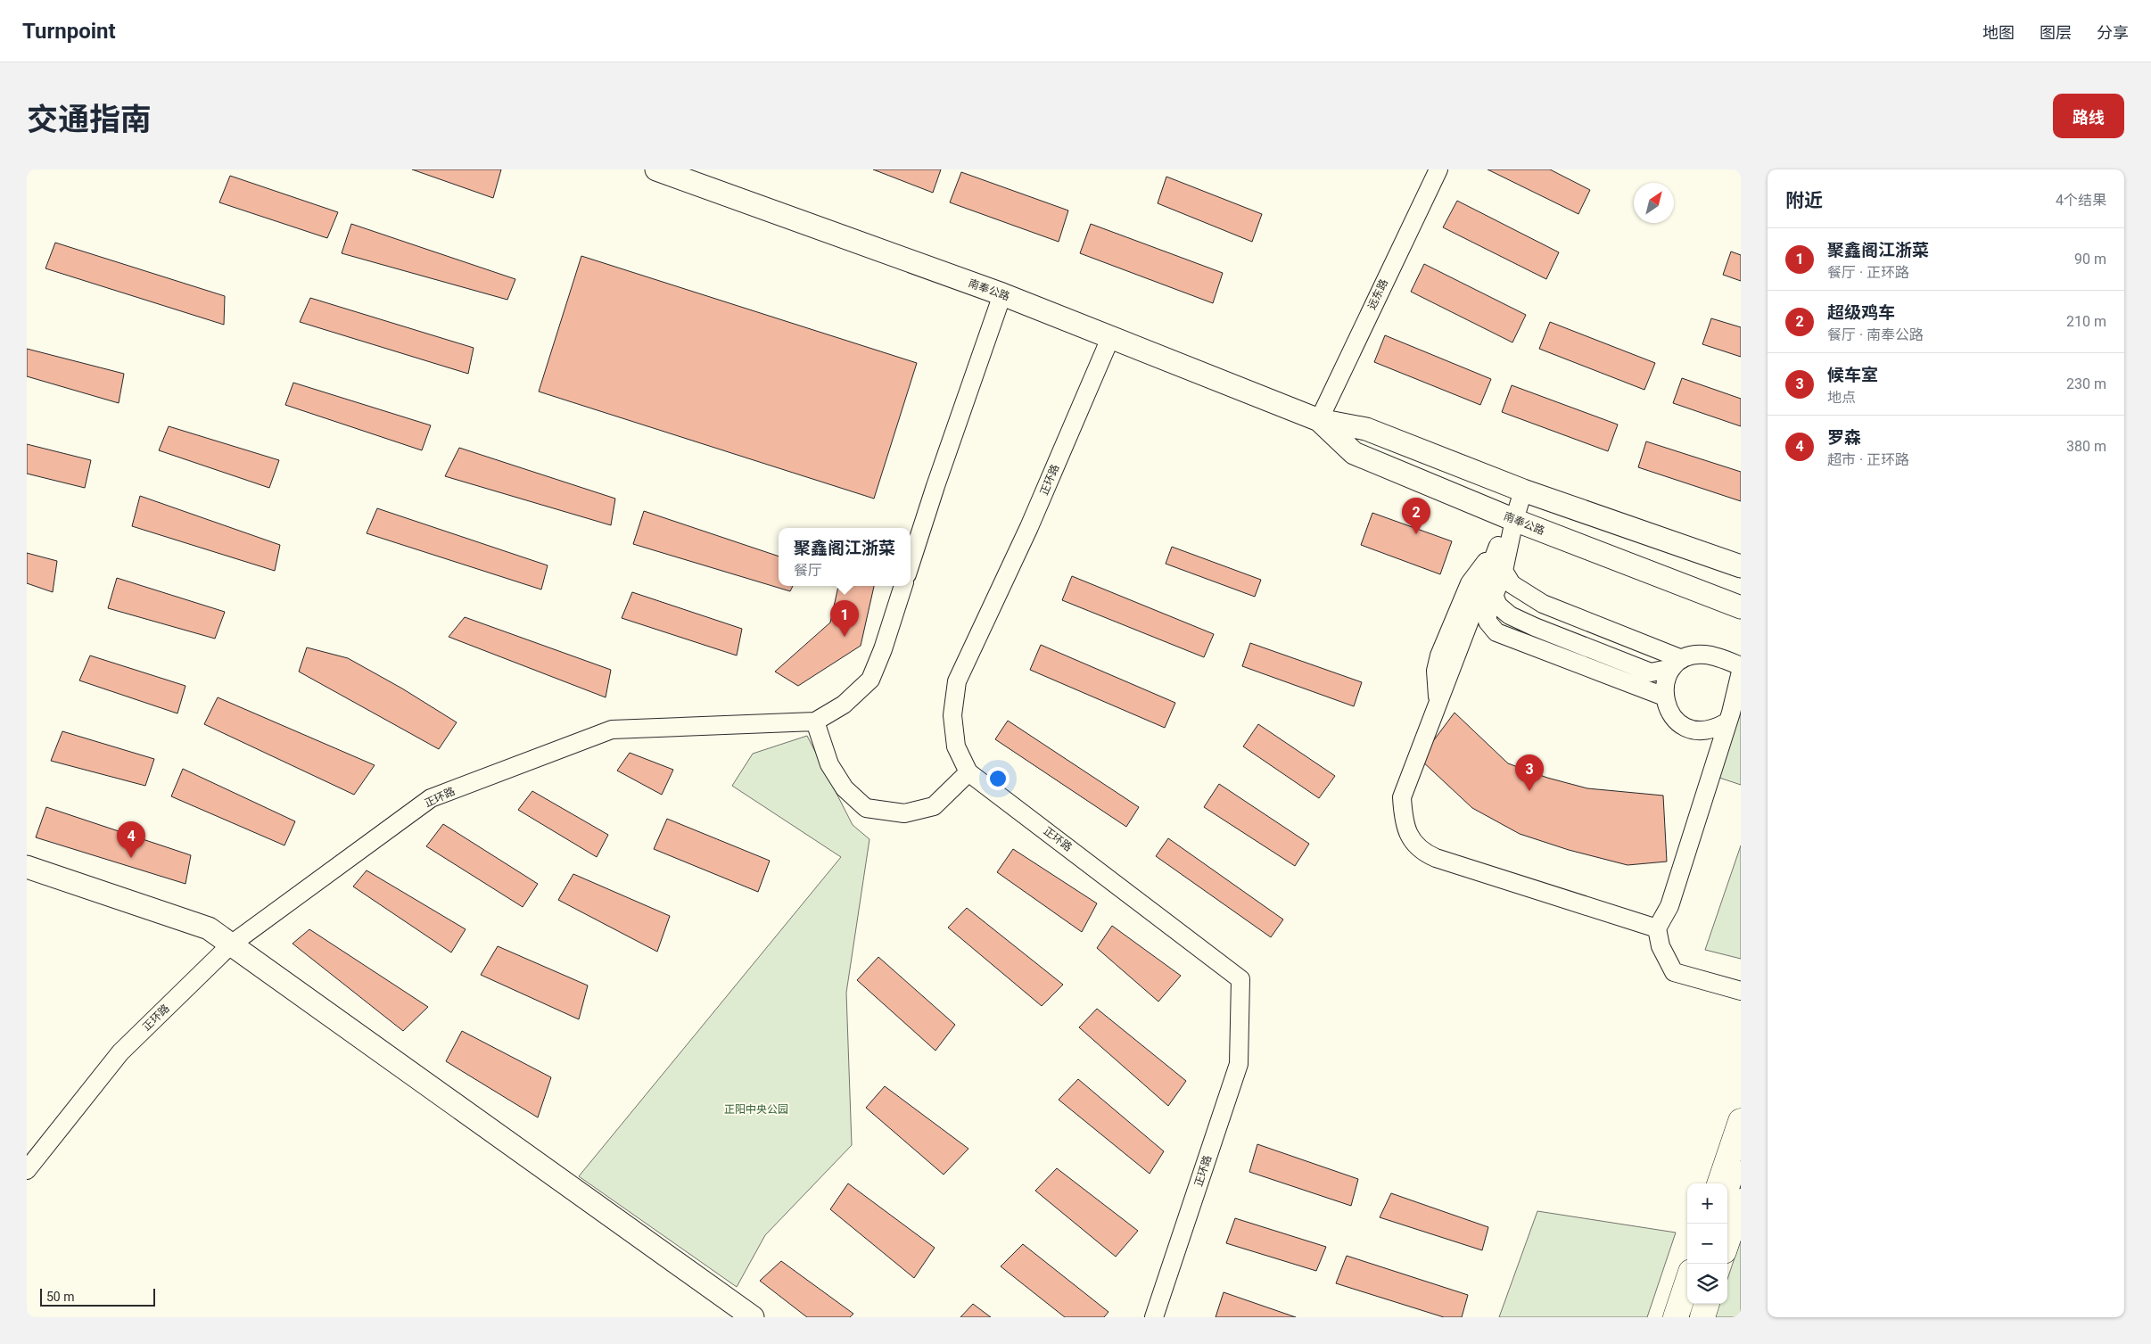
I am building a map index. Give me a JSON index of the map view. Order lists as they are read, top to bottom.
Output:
{
  "streets": {
    "main road": ["南奉公路"],
    "street": ["远东路", "正环路"]
  },
  "crossings": [
    ["南奉公路", "远东路"],
    ["南奉公路", "正环路"]
  ],
  "parks": ["正阳中央公园"],
  "scale_bar": "50 m",
  "north": "top right",
  "page": {
    "header": "Turnpoint",
    "nav": ["地图", "图层", "分享"],
    "title": "交通指南",
    "buttons": "路线",
    "heading": ["附近", "4个结果"],
    "list": [
      {
        "mark": "1",
        "name": "聚鑫阁江浙菜",
        "note": "餐厅 · 正环路",
        "value": "90 m"
      },
      {
        "mark": "2",
        "name": "超级鸡车",
        "note": "餐厅 · 南奉公路",
        "value": "210 m"
      },
      {
        "mark": "3",
        "name": "候车室",
        "note": "地点",
        "value": "230 m"
      },
      {
        "mark": "4",
        "name": "罗森",
        "note": "超市 · 正环路",
        "value": "380 m"
      }
    ],
    "pins": [
      "2",
      "1",
      "3",
      "4"
    ],
    "popup": ["聚鑫阁江浙菜", "餐厅"],
    "map_buttons": ["+", "−"],
    "scale": "50 m"
  }
}
